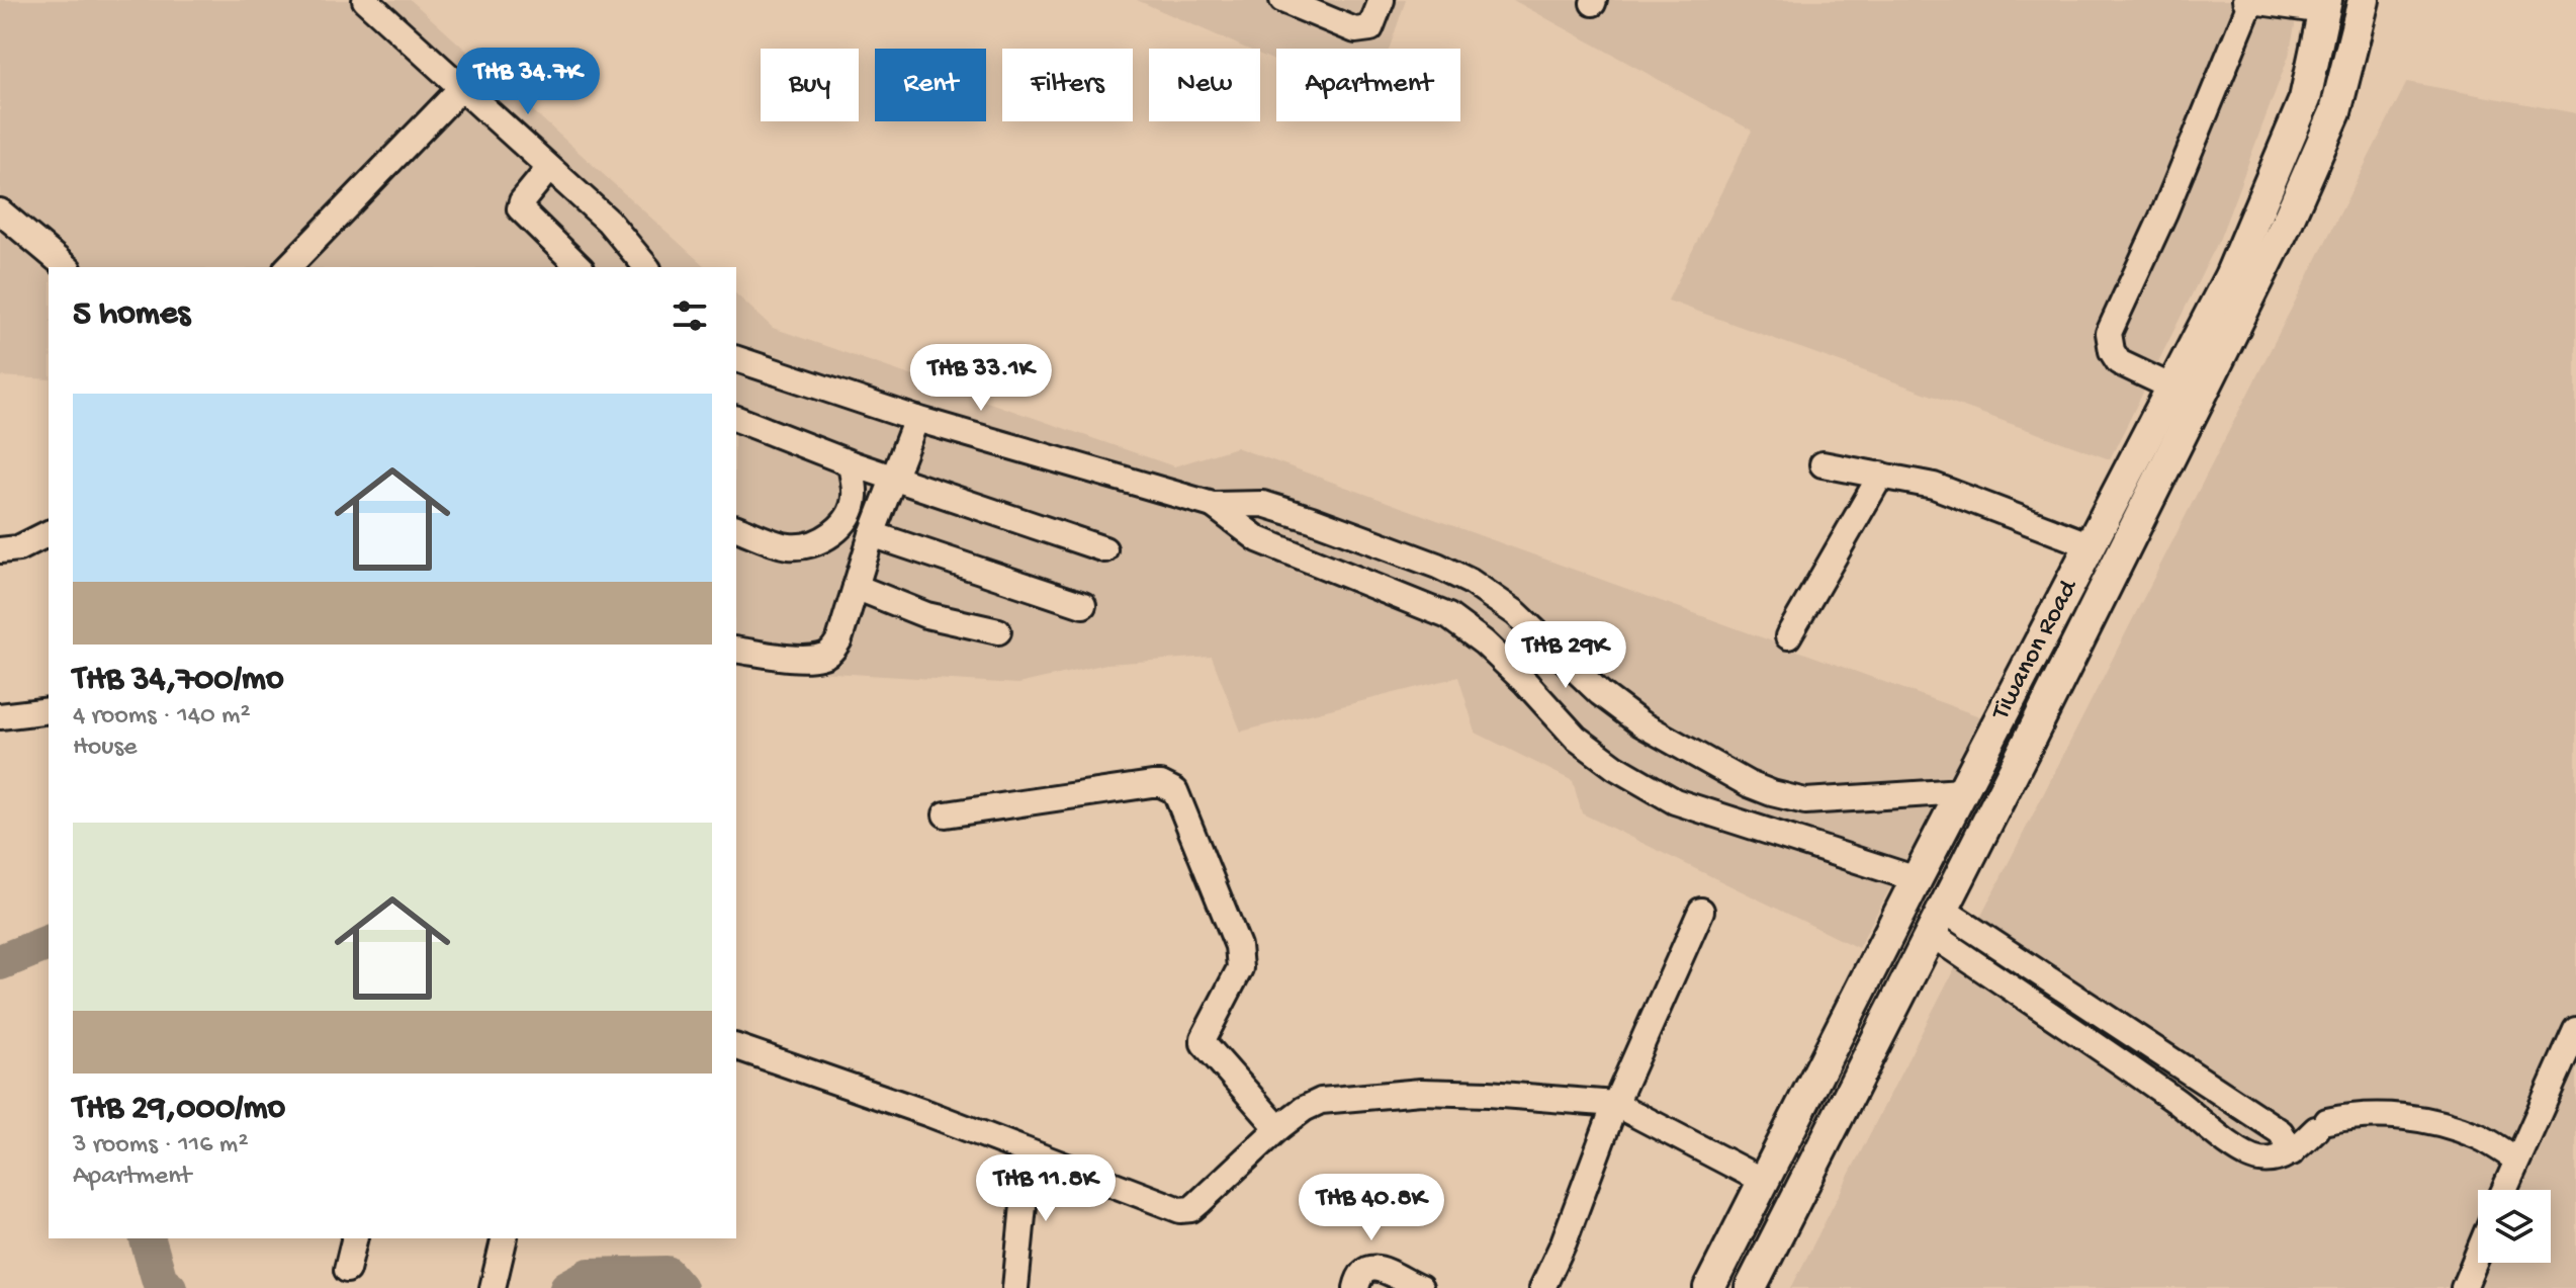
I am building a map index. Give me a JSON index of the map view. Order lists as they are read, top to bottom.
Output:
{
  "streets": {
    "main road": ["Tiwanon Road"]
  },
  "page": {
    "price": [
      "THB 34.7K",
      "THB 33.1K",
      "THB 29K",
      "THB 11.8K",
      "THB 40.8K"
    ],
    "chip": [
      "Buy",
      "Rent",
      "Filters",
      "New",
      "Apartment"
    ],
    "heading": "5 homes",
    "list": [
      {
        "name": "THB 34,700/mo",
        "note": "4 rooms · 140 m² · House"
      },
      {
        "name": "THB 29,000/mo",
        "note": "3 rooms · 116 m² · Apartment"
      }
    ]
  }
}
